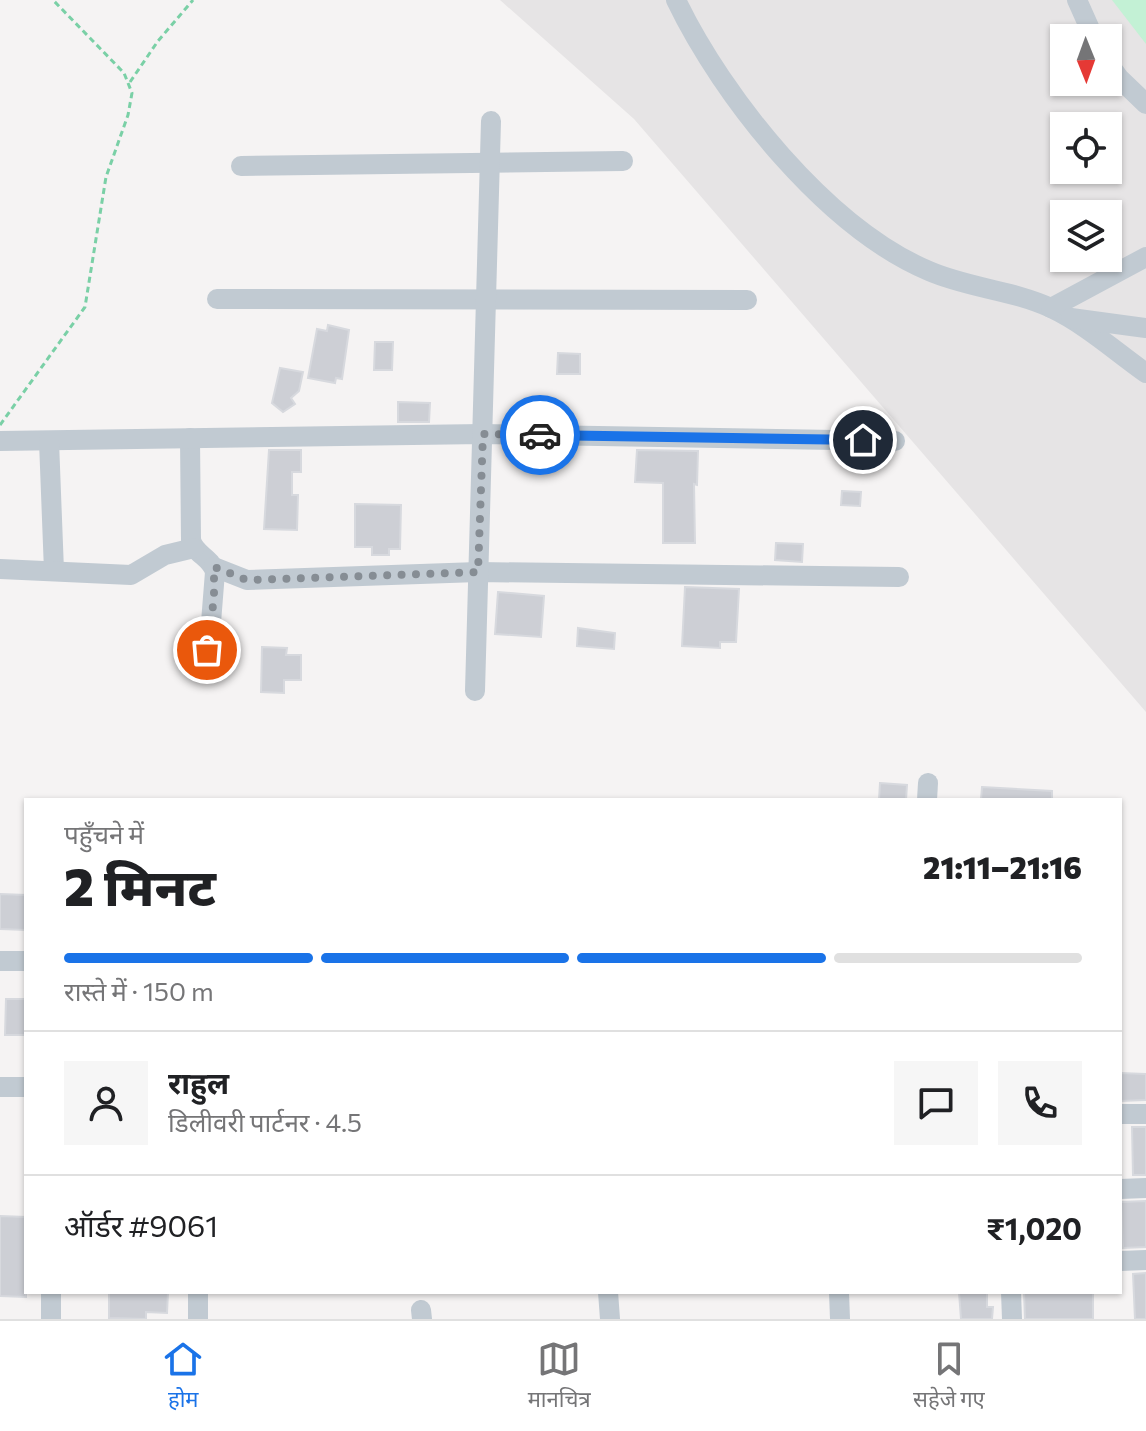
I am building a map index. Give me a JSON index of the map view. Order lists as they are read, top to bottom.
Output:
{
  "north": "bottom",
  "page": {
    "heading": ["2 मिनट", "पहुँचने में", "21:11–21:16"],
    "panel": [
      "राहुल",
      "डिलीवरी पार्टनर · 4.5",
      "ऑर्डर #9061",
      "₹1,020"
    ],
    "bar": "रास्ते में · 150 m",
    "tabs": ["होम", "मानचित्र", "सहेजे गए"]
  }
}
